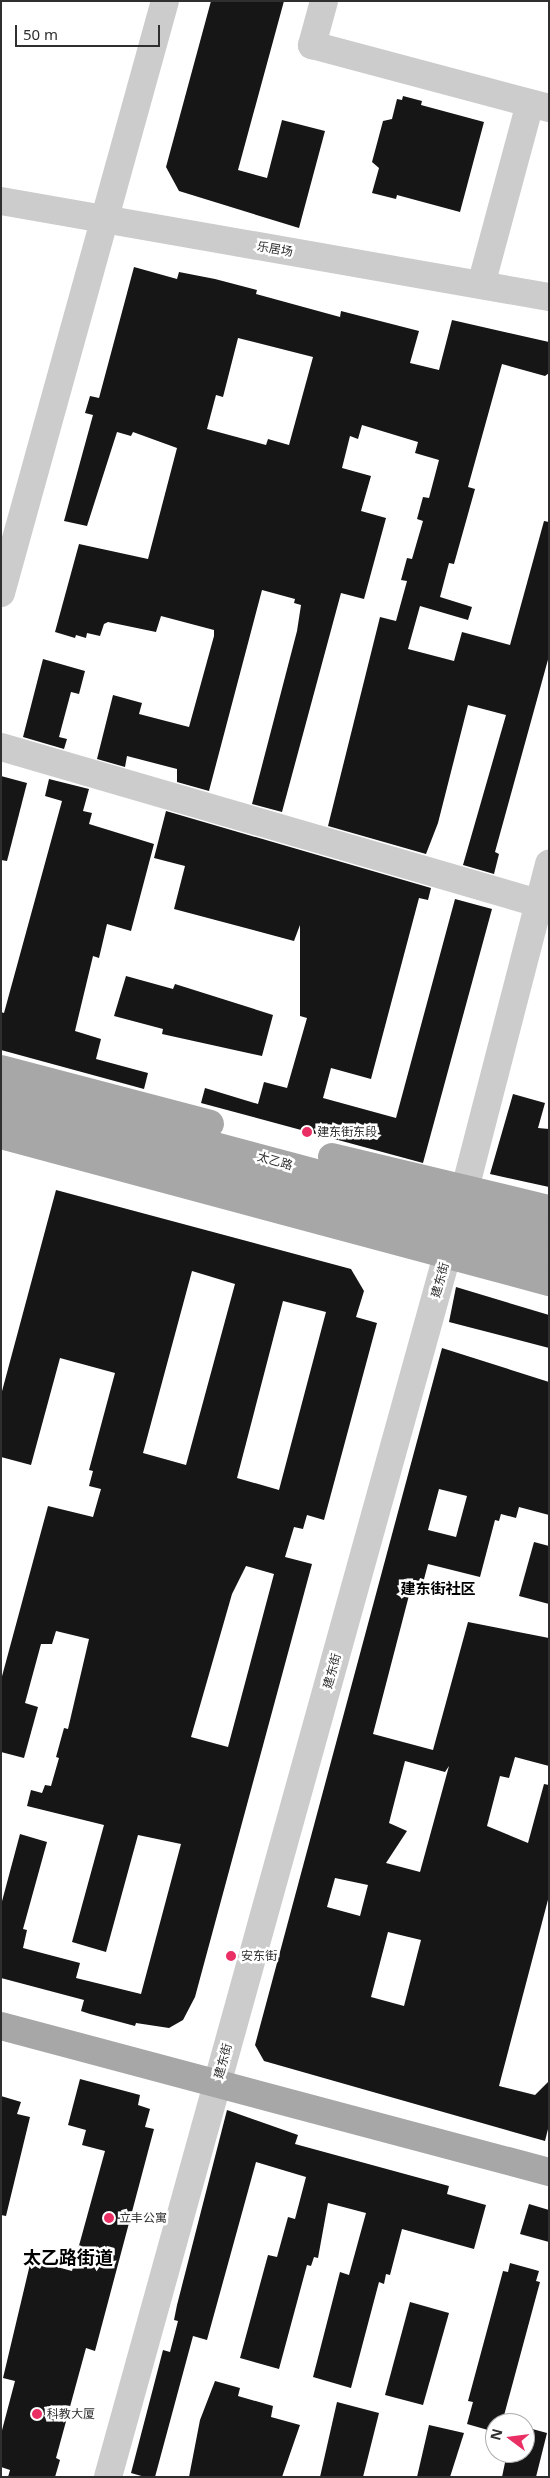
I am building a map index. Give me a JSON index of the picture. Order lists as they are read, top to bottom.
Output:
{
  "streets": {
    "main road": ["太乙路"],
    "street": ["乐居场", "建东街"]
  },
  "crossings": [
    ["太乙路", "建东街"]
  ],
  "districts": ["建东街社区", "太乙路街道"],
  "places": [
    "建东街东段",
    "安东街",
    "立丰公寓",
    "科教大厦"
  ],
  "scale_bar": "50 m",
  "north": "left"
}
